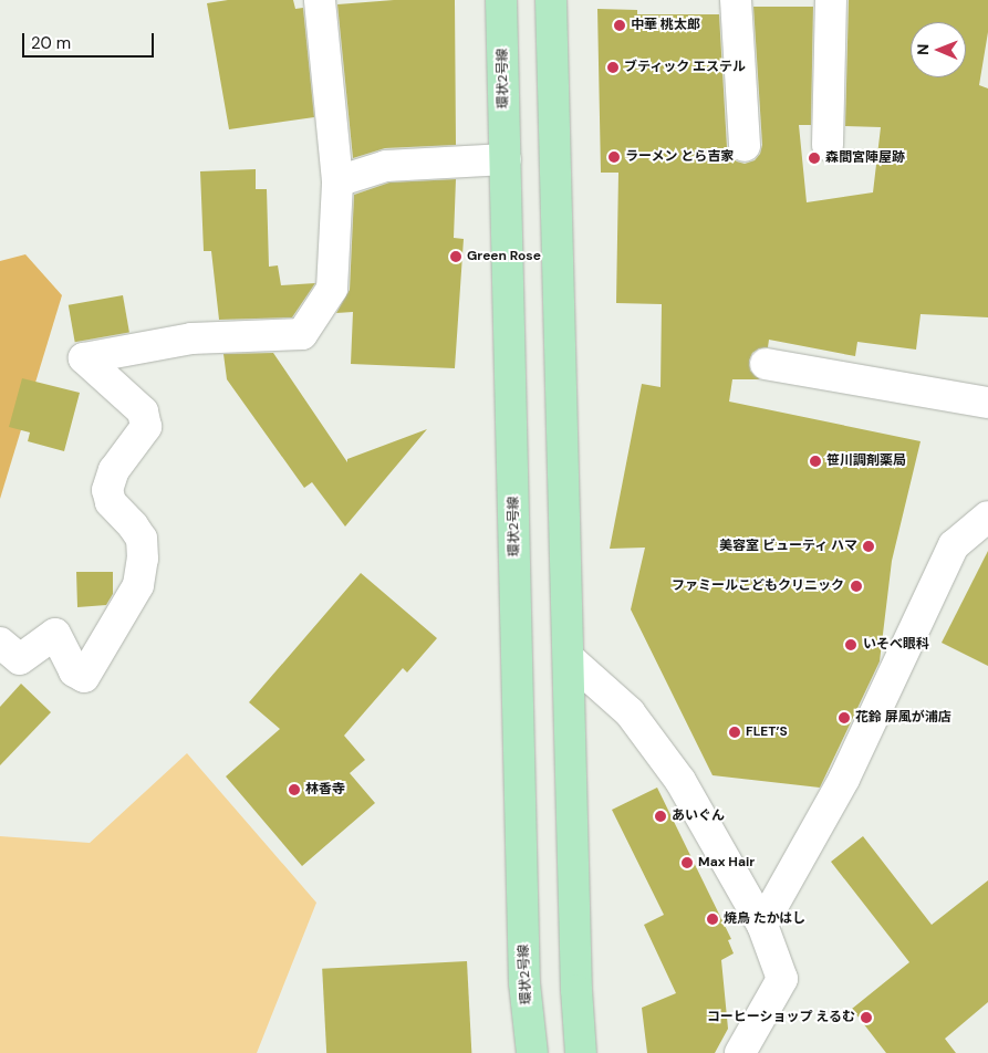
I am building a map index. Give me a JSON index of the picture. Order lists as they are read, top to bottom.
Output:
{
  "streets": {
    "main road": ["環状2号線"]
  },
  "places": [
    "中華 桃太郎",
    "ブティック エステル",
    "ラーメン とら吉家",
    "森間宮陣屋跡",
    "Green Rose",
    "笹川調剤薬局",
    "美容室 ビューティ ハマ",
    "ファミールこどもクリニック",
    "いそべ眼科",
    "花鈴 屏風が浦店",
    "FLET’S",
    "林香寺",
    "あいぐん",
    "Max Hair",
    "焼鳥 たかはし",
    "コーヒーショップ えるむ"
  ],
  "scale_bar": "20 m",
  "north": "left"
}
